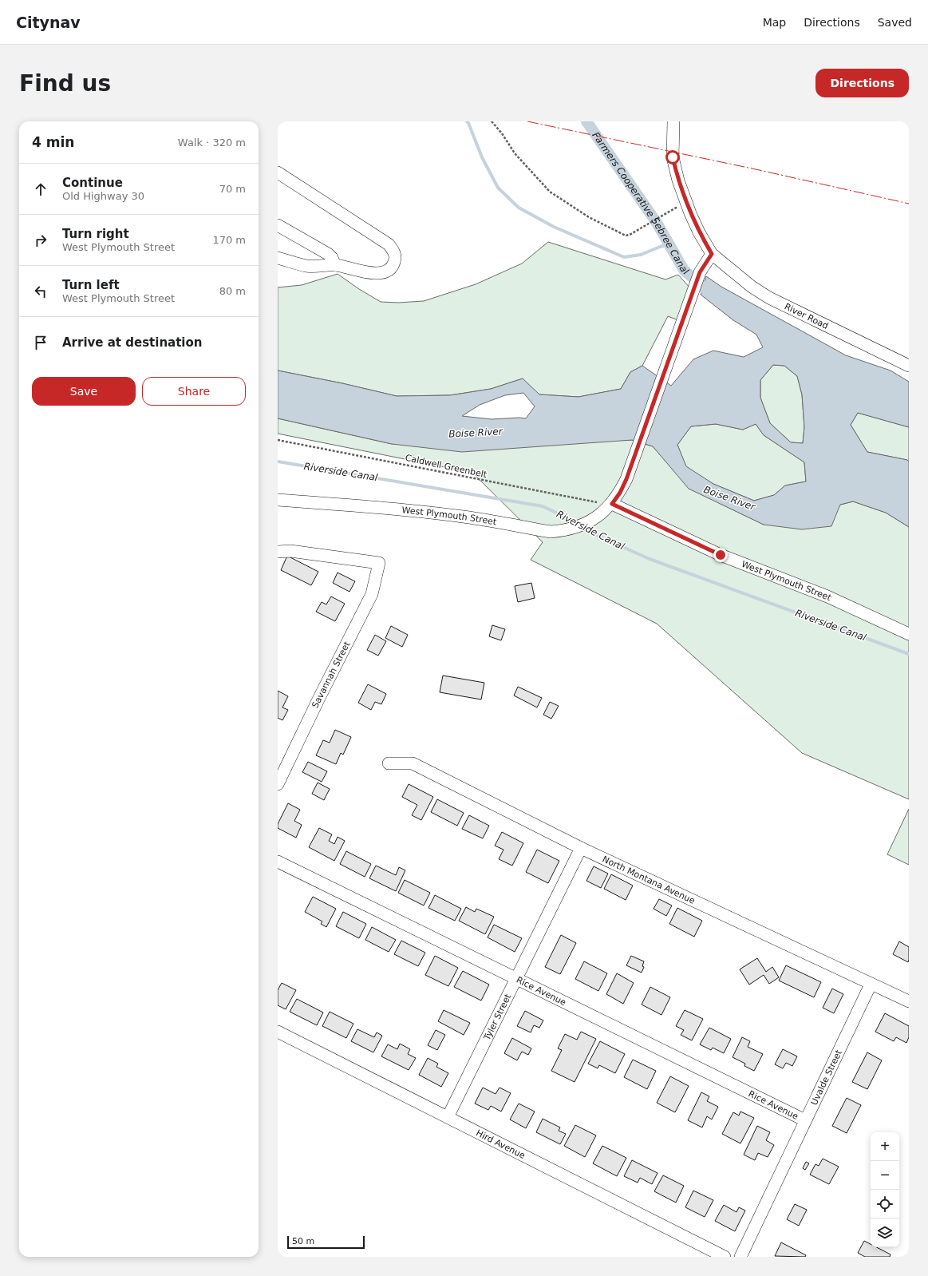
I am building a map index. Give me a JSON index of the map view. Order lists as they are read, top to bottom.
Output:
{
  "streets": {
    "street": [
      "River Road",
      "West Plymouth Street",
      "Savannah Street",
      "North Montana Avenue",
      "Rice Avenue",
      "Tyler Street",
      "Uvalde Street",
      "Hird Avenue"
    ],
    "path": ["Caldwell Greenbelt"]
  },
  "crossings": [
    ["River Road", "West Plymouth Street"],
    ["Caldwell Greenbelt", "West Plymouth Street"],
    ["North Montana Avenue", "Tyler Street"],
    ["North Montana Avenue", "Uvalde Street"],
    ["Rice Avenue", "Tyler Street"],
    ["Rice Avenue", "Uvalde Street"],
    ["Tyler Street", "Hird Avenue"]
  ],
  "water": ["Farmers Cooperative Sebree Canal", "Boise River", "Riverside Canal"],
  "scale_bar": "50 m",
  "page": {
    "header": "Citynav",
    "nav": ["Map", "Directions", "Saved"],
    "buttons": [
      "Directions",
      ["Save", "Share"]
    ],
    "title": "Find us",
    "heading": ["4 min", "Walk · 320 m"],
    "list": [
      ["Continue", "Old Highway 30", "70 m"],
      ["Turn right", "West Plymouth Street", "170 m"],
      ["Turn left", "West Plymouth Street", "80 m"],
      "Arrive at destination"
    ],
    "map_buttons": ["+", "−"],
    "scale": "50 m"
  }
}
